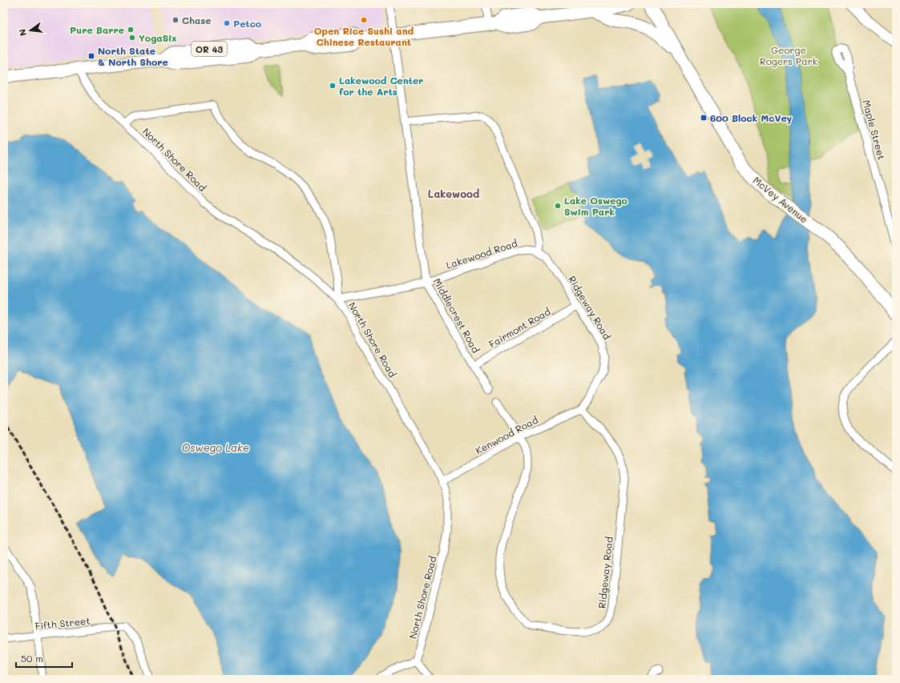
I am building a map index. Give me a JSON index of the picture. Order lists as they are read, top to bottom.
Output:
{
  "streets": {
    "main road": ["OR 43", "McVey Avenue"],
    "street": [
      "Maple Street",
      "North Shore Road",
      "Lakewood Road",
      "Ridgeway Road",
      "Middlecrest Road",
      "Fairmont Road",
      "Kenwood Road",
      "Fifth Street"
    ]
  },
  "crossings": [
    ["OR 43", "North Shore Road"],
    ["OR 43", "McVey Avenue"],
    ["OR 43", "Middlecrest Road"],
    ["North Shore Road", "Lakewood Road"],
    ["North Shore Road", "Kenwood Road"],
    ["Lakewood Road", "Ridgeway Road"],
    ["Lakewood Road", "Middlecrest Road"],
    ["Ridgeway Road", "Fairmont Road"],
    ["Ridgeway Road", "Kenwood Road"],
    ["Middlecrest Road", "Fairmont Road"]
  ],
  "districts": ["Lakewood"],
  "water": ["Oswego Lake"],
  "parks": ["George Rogers Park"],
  "places": {
    "other": [
      "Chase",
      "Open Rice Sushi and Chinese Restaurant",
      "Petco",
      "Pure Barre",
      "YogaSix",
      "Lakewood Center for the Arts",
      "Lake Oswego Swim Park"
    ],
    "transit": ["North State & North Shore", "600 Block McVey"]
  },
  "scale_bar": "50 m",
  "north": "left"
}
